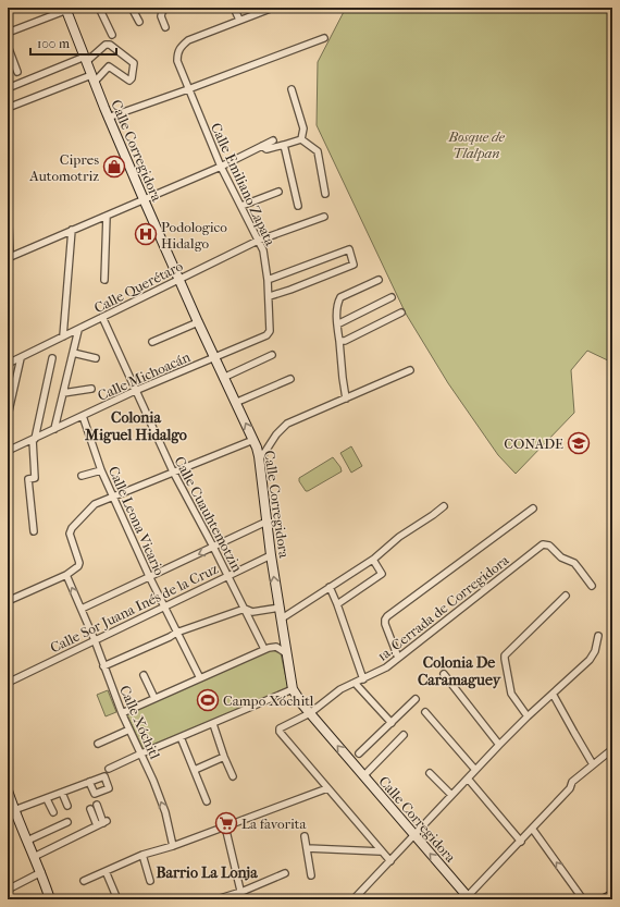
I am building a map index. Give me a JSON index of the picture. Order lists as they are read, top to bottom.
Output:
{
  "streets": {
    "street": [
      "Calle Corregidora",
      "Calle Emiliano Zapata",
      "Calle Querétaro",
      "Calle Michoacán",
      "Calle Cuauhtemotzin",
      "Calle Leona Vicario",
      "Calle Sor Juana Inés de la Cruz",
      "1a. Cerrada de Corregidora",
      "Calle Xóchitl"
    ]
  },
  "crossings": [
    ["Calle Corregidora", "Calle Querétaro"],
    ["Calle Corregidora", "Calle Michoacán"],
    ["Calle Corregidora", "Calle Sor Juana Inés de la Cruz"],
    ["Calle Corregidora", "1a. Cerrada de Corregidora"],
    ["Calle Emiliano Zapata", "Calle Querétaro"],
    ["Calle Emiliano Zapata", "Calle Michoacán"],
    ["Calle Querétaro", "Calle Cuauhtemotzin"],
    ["Calle Michoacán", "Calle Cuauhtemotzin"],
    ["Calle Michoacán", "Calle Leona Vicario"],
    ["Calle Cuauhtemotzin", "Calle Sor Juana Inés de la Cruz"],
    ["Calle Leona Vicario", "Calle Sor Juana Inés de la Cruz"],
    ["Calle Sor Juana Inés de la Cruz", "Calle Xóchitl"]
  ],
  "districts": ["Colonia Miguel Hidalgo", "Colonia De Caramaguey", "Barrio La Lonja"],
  "parks": ["Bosque de Tlalpan"],
  "places": {
    "shop": ["Cipres Automotriz"],
    "hospital": ["Podologico Hidalgo"],
    "school or university": ["CONADE"],
    "sports": ["Campo Xóchitl"],
    "supermarket": ["La favorita"]
  },
  "scale_bar": "100 m"
}
